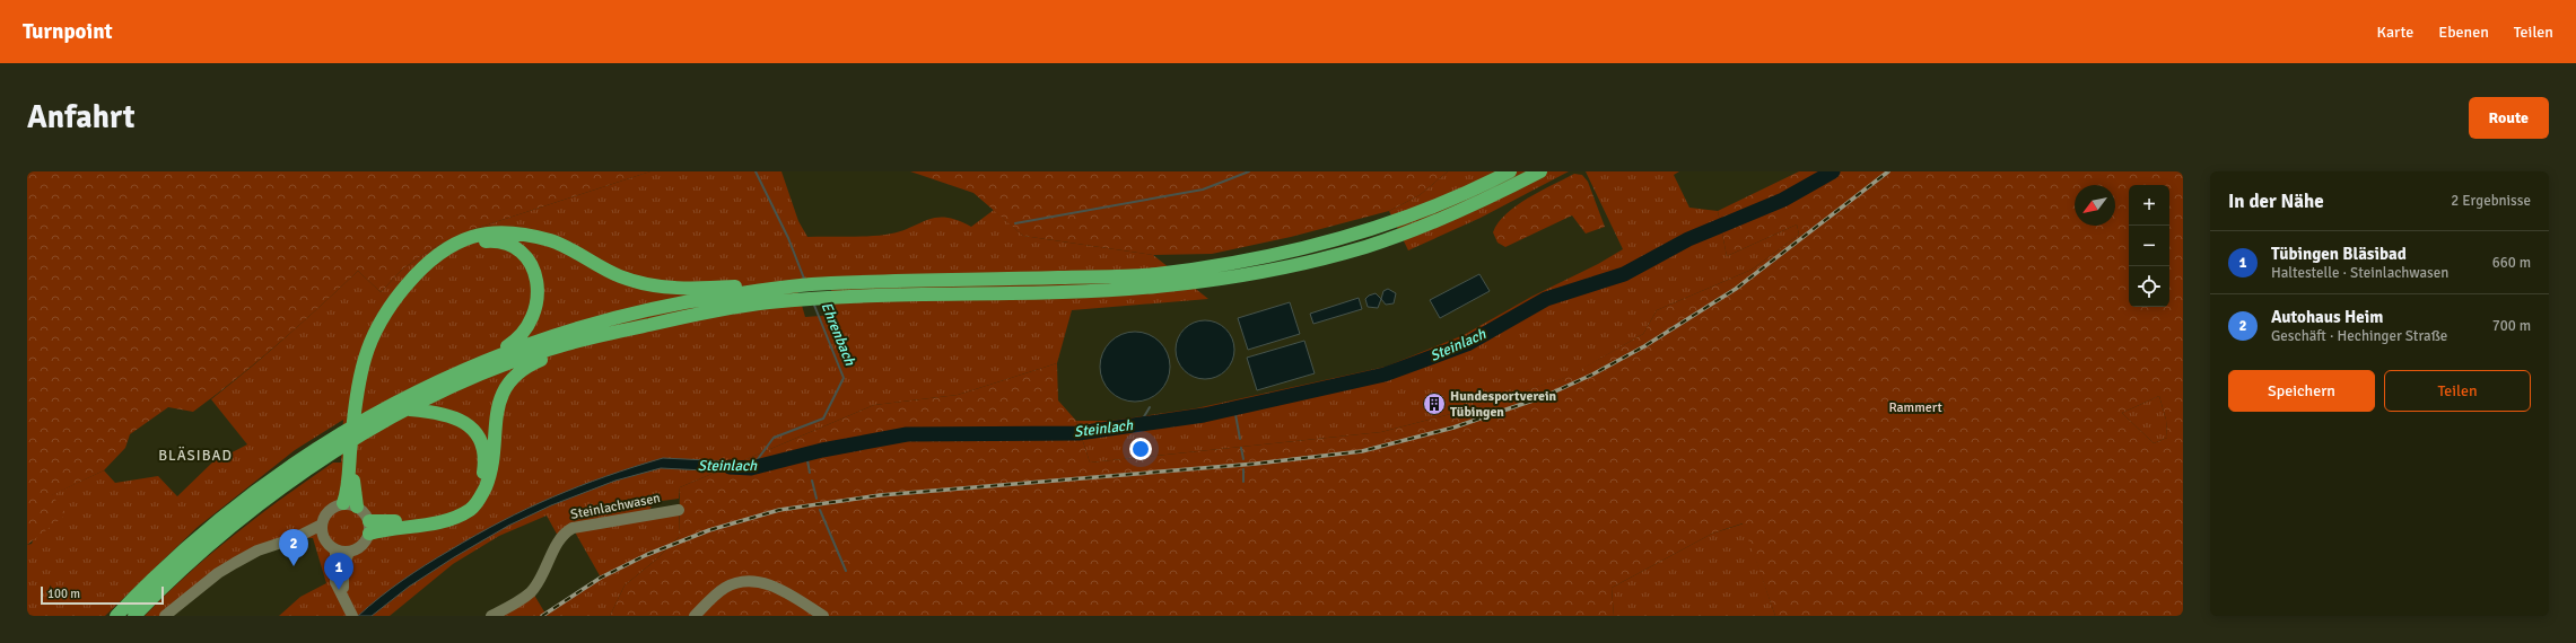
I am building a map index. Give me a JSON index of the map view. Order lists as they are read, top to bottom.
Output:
{
  "streets": {
    "street": ["Steinlachwasen"]
  },
  "districts": ["BLÄSIBAD"],
  "water": ["Ehrenbach", "Steinlach"],
  "parks": ["Rammert"],
  "places": {
    "building": ["Hundesportverein Tübingen"]
  },
  "scale_bar": "100 m",
  "north": "bottom left",
  "page": {
    "header": "Turnpoint",
    "nav": ["Karte", "Ebenen", "Teilen"],
    "buttons": [
      "Route",
      ["Speichern", "Teilen"]
    ],
    "title": "Anfahrt",
    "heading": ["In der Nähe", "2 Ergebnisse"],
    "map_buttons": ["+", "−"],
    "list": [
      {
        "mark": "1",
        "name": "Tübingen Bläsibad",
        "note": "Haltestelle · Steinlachwasen",
        "value": "660 m"
      },
      {
        "mark": "2",
        "name": "Autohaus Heim",
        "note": "Geschäft · Hechinger Straße",
        "value": "700 m"
      }
    ],
    "pins": ["2", "1"],
    "scale": "100 m"
  }
}
